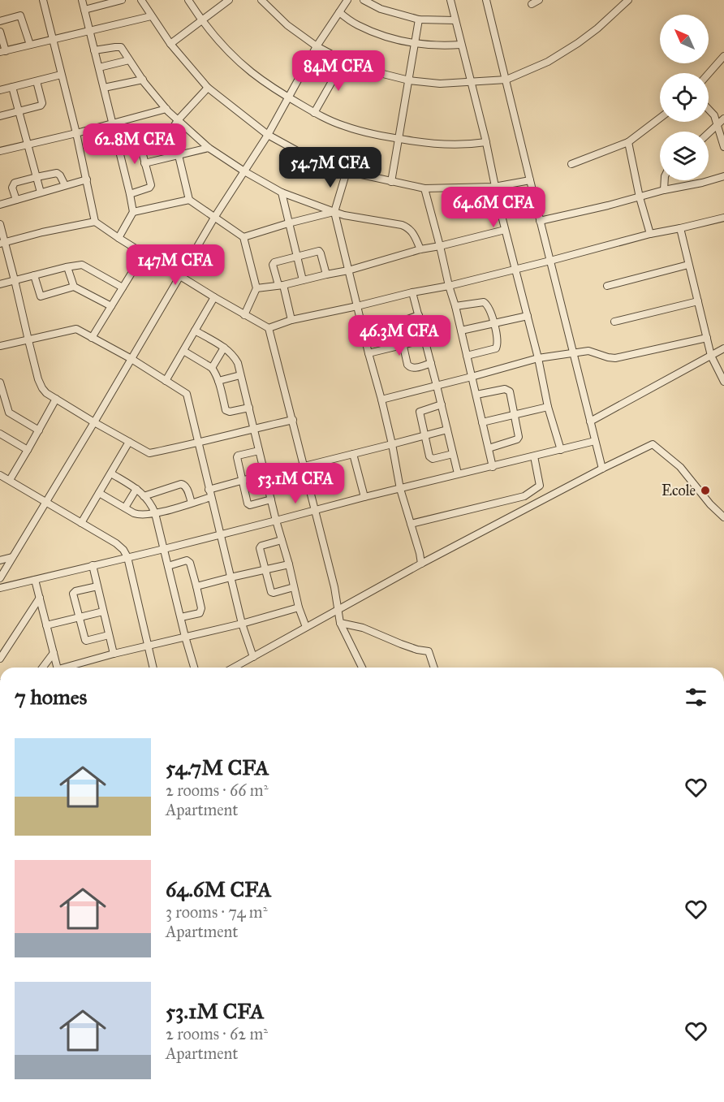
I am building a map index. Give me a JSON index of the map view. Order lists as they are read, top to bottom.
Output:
{
  "places": ["Ecole"],
  "north": "top left",
  "page": {
    "price": [
      "84M CFA",
      "62.8M CFA",
      "54.7M CFA",
      "64.6M CFA",
      "147M CFA",
      "46.3M CFA",
      "53.1M CFA"
    ],
    "heading": "7 homes",
    "list": [
      {
        "name": "54.7M CFA",
        "note": "2 rooms · 66 m² · Apartment"
      },
      {
        "name": "64.6M CFA",
        "note": "3 rooms · 74 m² · Apartment"
      },
      {
        "name": "53.1M CFA",
        "note": "2 rooms · 62 m² · Apartment"
      }
    ]
  }
}
